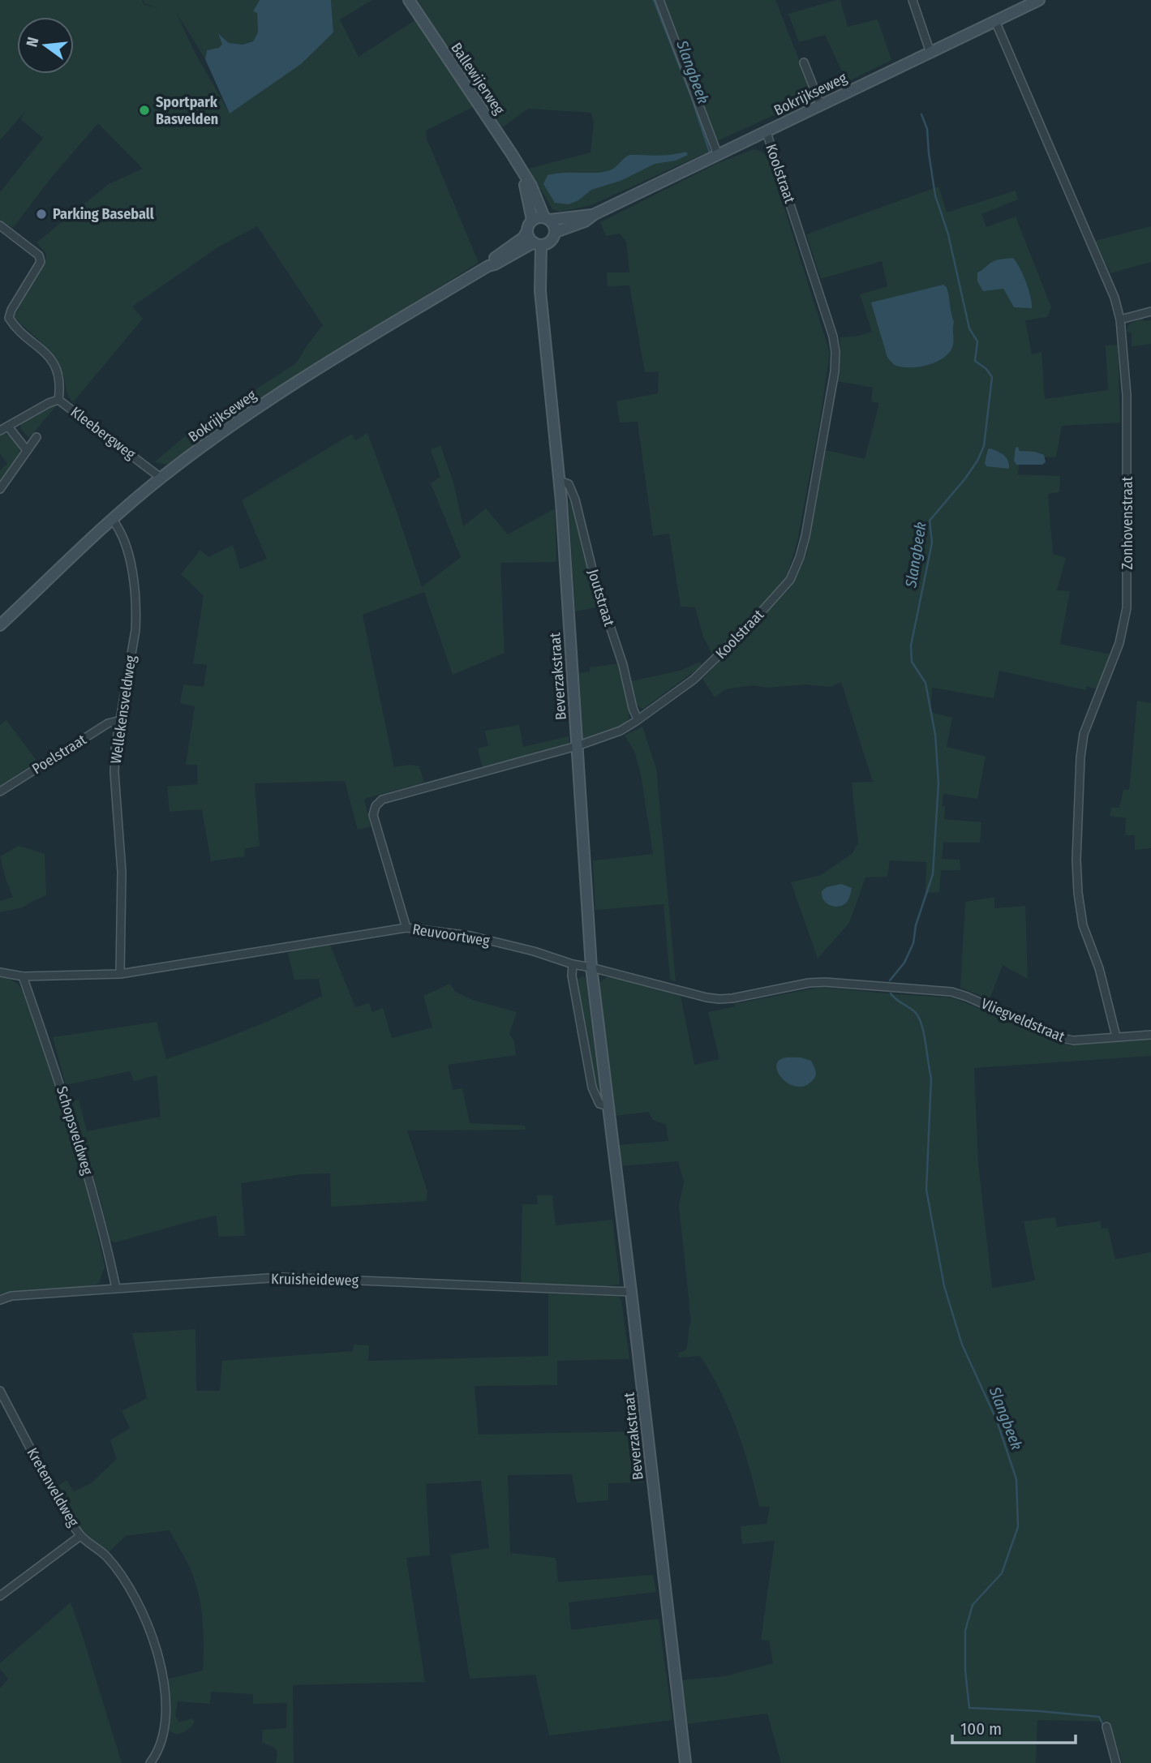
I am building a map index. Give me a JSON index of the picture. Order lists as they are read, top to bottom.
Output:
{
  "streets": {
    "street": [
      "Ballewijerweg",
      "Bokrijkseweg",
      "Koolstraat",
      "Kleebergweg",
      "Zonhovenstraat",
      "Joutstraat",
      "Beverzakstraat",
      "Wellekensveldweg",
      "Poelstraat",
      "Reuvoortweg",
      "Vliegveldstraat",
      "Schopsveldweg",
      "Kruisheideweg",
      "Kretenveldweg"
    ]
  },
  "crossings": [
    ["Ballewijerweg", "Bokrijkseweg"],
    ["Ballewijerweg", "Beverzakstraat"],
    ["Bokrijkseweg", "Koolstraat"],
    ["Bokrijkseweg", "Kleebergweg"],
    ["Bokrijkseweg", "Zonhovenstraat"],
    ["Bokrijkseweg", "Beverzakstraat"],
    ["Bokrijkseweg", "Wellekensveldweg"],
    ["Koolstraat", "Joutstraat"],
    ["Koolstraat", "Beverzakstraat"],
    ["Koolstraat", "Reuvoortweg"],
    ["Zonhovenstraat", "Vliegveldstraat"],
    ["Joutstraat", "Beverzakstraat"],
    ["Beverzakstraat", "Reuvoortweg"],
    ["Beverzakstraat", "Kruisheideweg"],
    ["Wellekensveldweg", "Poelstraat"],
    ["Wellekensveldweg", "Reuvoortweg"],
    ["Reuvoortweg", "Vliegveldstraat"],
    ["Reuvoortweg", "Schopsveldweg"],
    ["Schopsveldweg", "Kruisheideweg"]
  ],
  "water": ["Slangbeek"],
  "places": ["Sportpark Basvelden", "Parking Baseball"],
  "scale_bar": "100 m",
  "north": "left"
}
